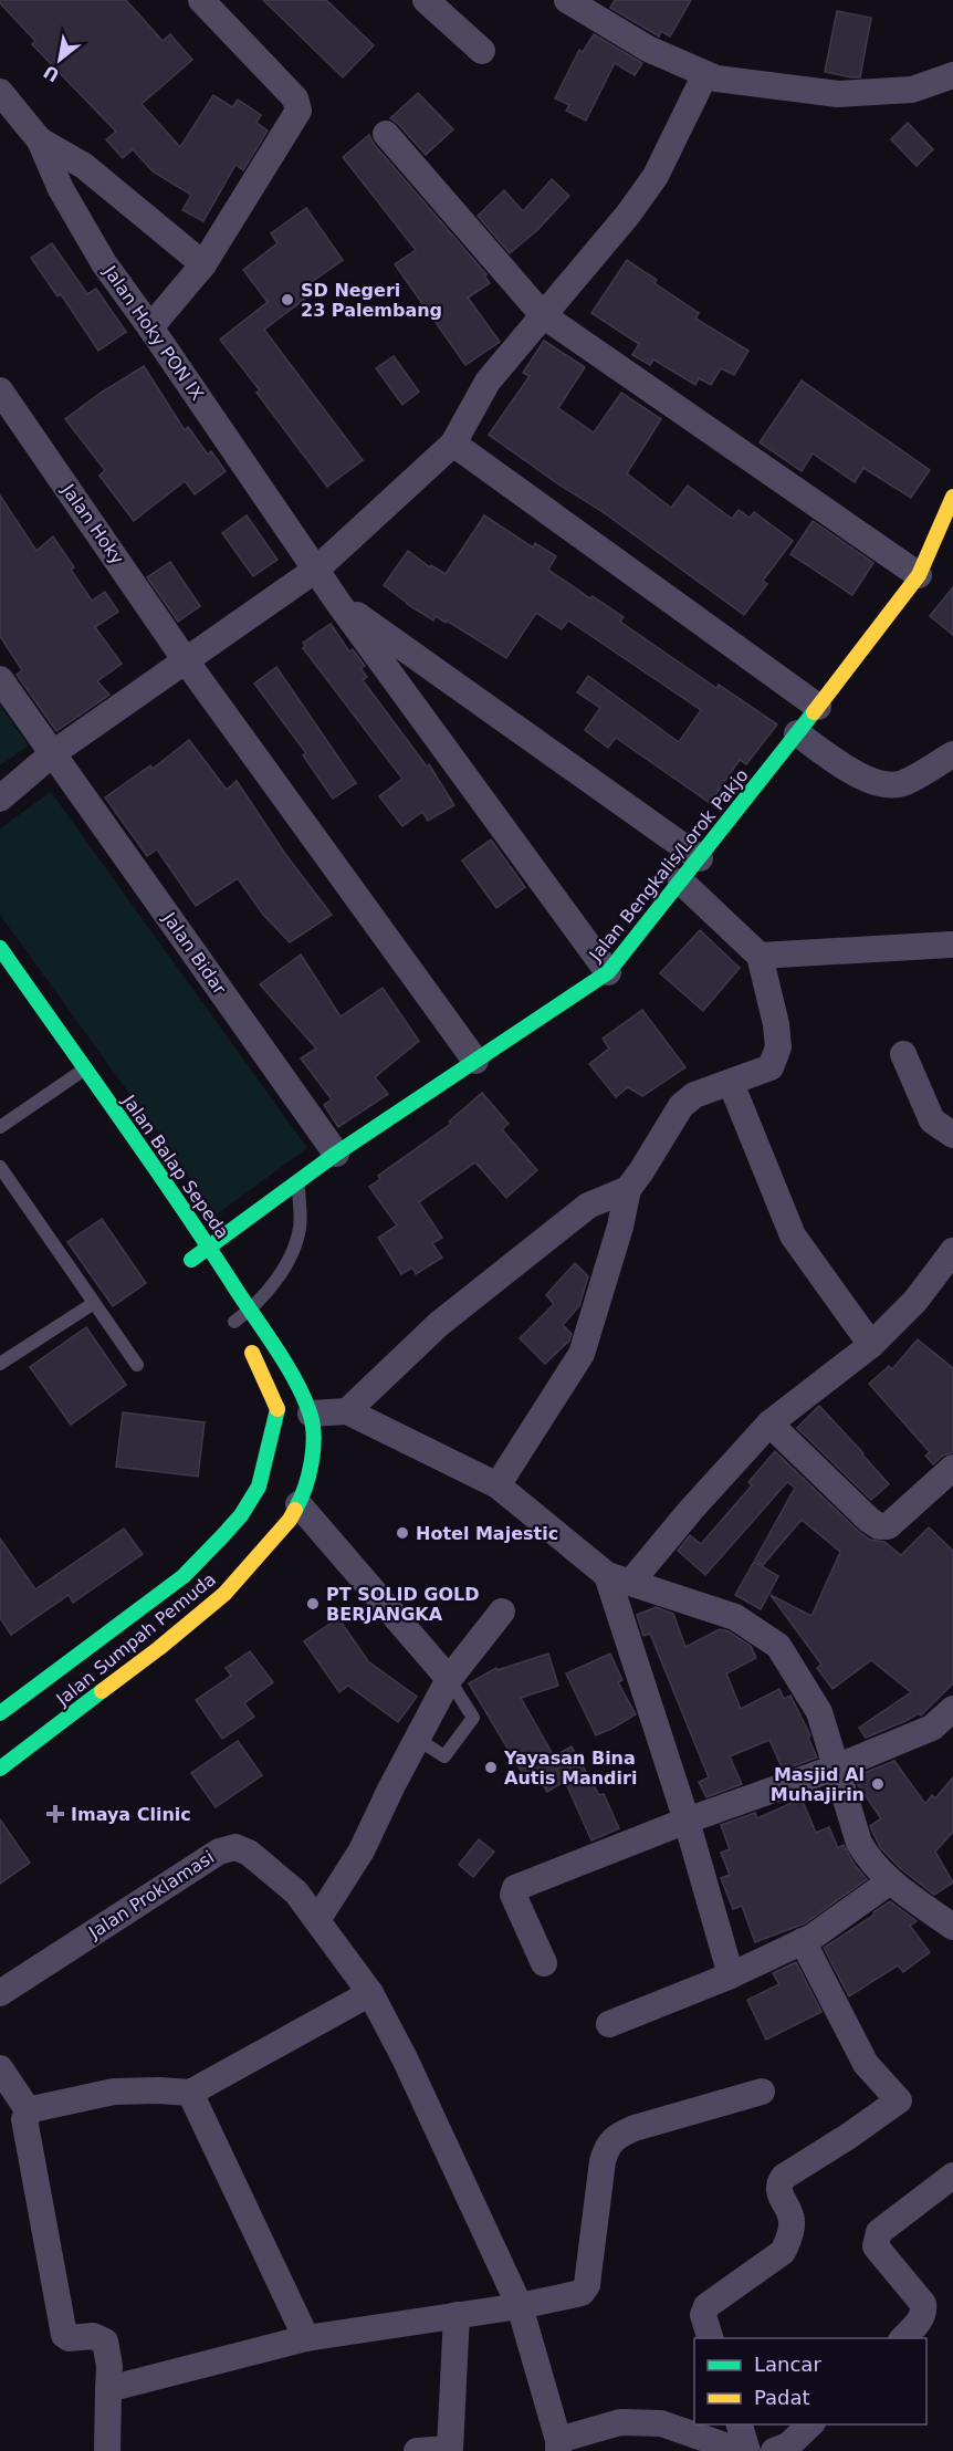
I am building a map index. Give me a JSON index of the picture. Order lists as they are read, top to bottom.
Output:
{
  "streets": {
    "main road": ["Jalan Bengkalis/Lorok Pakjo", "Jalan Balap Sepeda", "Jalan Sumpah Pemuda"],
    "street": [
      "Jalan Hoky PON IX",
      "Jalan Hoky",
      "Jalan Bidar",
      "Jalan Proklamasi"
    ]
  },
  "crossings": [
    ["Jalan Hoky PON IX", "Jalan Bengkalis/Lorok Pakjo"],
    ["Jalan Hoky", "Jalan Bengkalis/Lorok Pakjo"],
    ["Jalan Bengkalis/Lorok Pakjo", "Jalan Bidar"],
    ["Jalan Bengkalis/Lorok Pakjo", "Jalan Balap Sepeda"],
    ["Jalan Balap Sepeda", "Jalan Sumpah Pemuda"]
  ],
  "places": {
    "other": [
      "SD Negeri 23 Palembang",
      "Hotel Majestic",
      "PT SOLID GOLD BERJANGKA",
      "Yayasan Bina Autis Mandiri",
      "Masjid Al Muhajirin"
    ],
    "health": ["Imaya Clinic"]
  },
  "legend": ["Lancar", "Padat"],
  "north": "bottom left"
}
